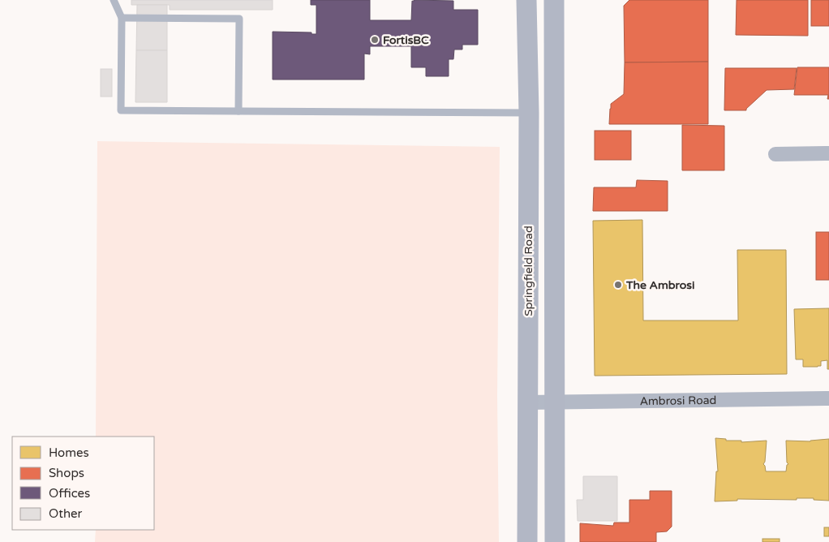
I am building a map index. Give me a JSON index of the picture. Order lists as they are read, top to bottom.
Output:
{
  "streets": {
    "main road": ["Springfield Road"],
    "street": ["Ambrosi Road"]
  },
  "crossings": [
    ["Springfield Road", "Ambrosi Road"]
  ],
  "places": ["FortisBC", "The Ambrosi"],
  "legend": [
    "Homes",
    "Shops",
    "Offices",
    "Other"
  ]
}
